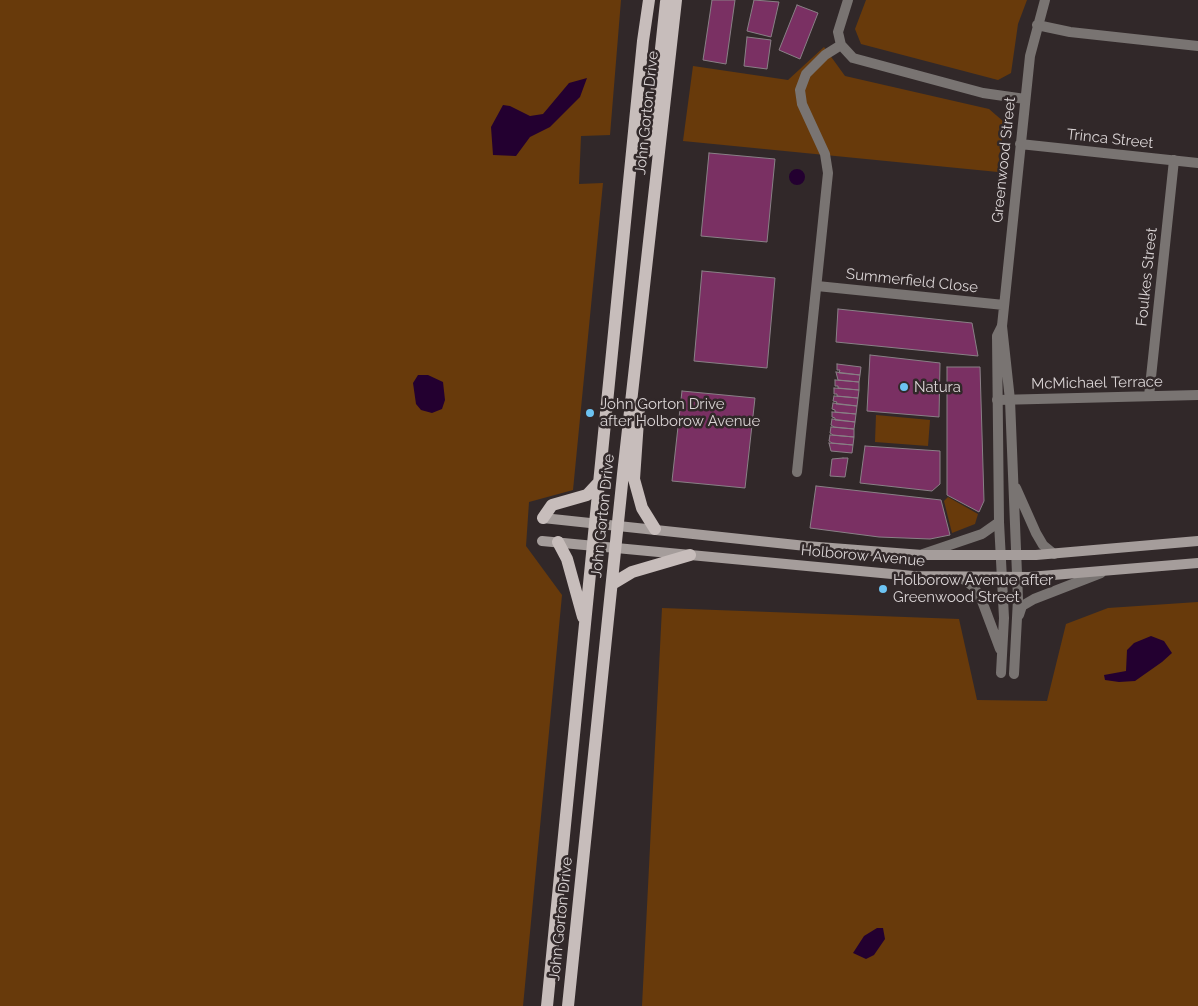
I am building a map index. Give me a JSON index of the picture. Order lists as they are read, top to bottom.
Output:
{
  "streets": {
    "main road": ["John Gorton Drive", "Holborow Avenue"],
    "street": [
      "Trinca Street",
      "Greenwood Street",
      "Foulkes Street",
      "Summerfield Close",
      "McMichael Terrace"
    ]
  },
  "crossings": [
    ["John Gorton Drive", "Holborow Avenue"],
    ["Trinca Street", "Greenwood Street"],
    ["Trinca Street", "Foulkes Street"],
    ["Greenwood Street", "Summerfield Close"],
    ["Greenwood Street", "McMichael Terrace"],
    ["Greenwood Street", "Holborow Avenue"],
    ["Foulkes Street", "McMichael Terrace"]
  ],
  "places": ["Natura", "John Gorton Drive after Holborow Avenue", "Holborow Avenue after Greenwood Street"]
}
